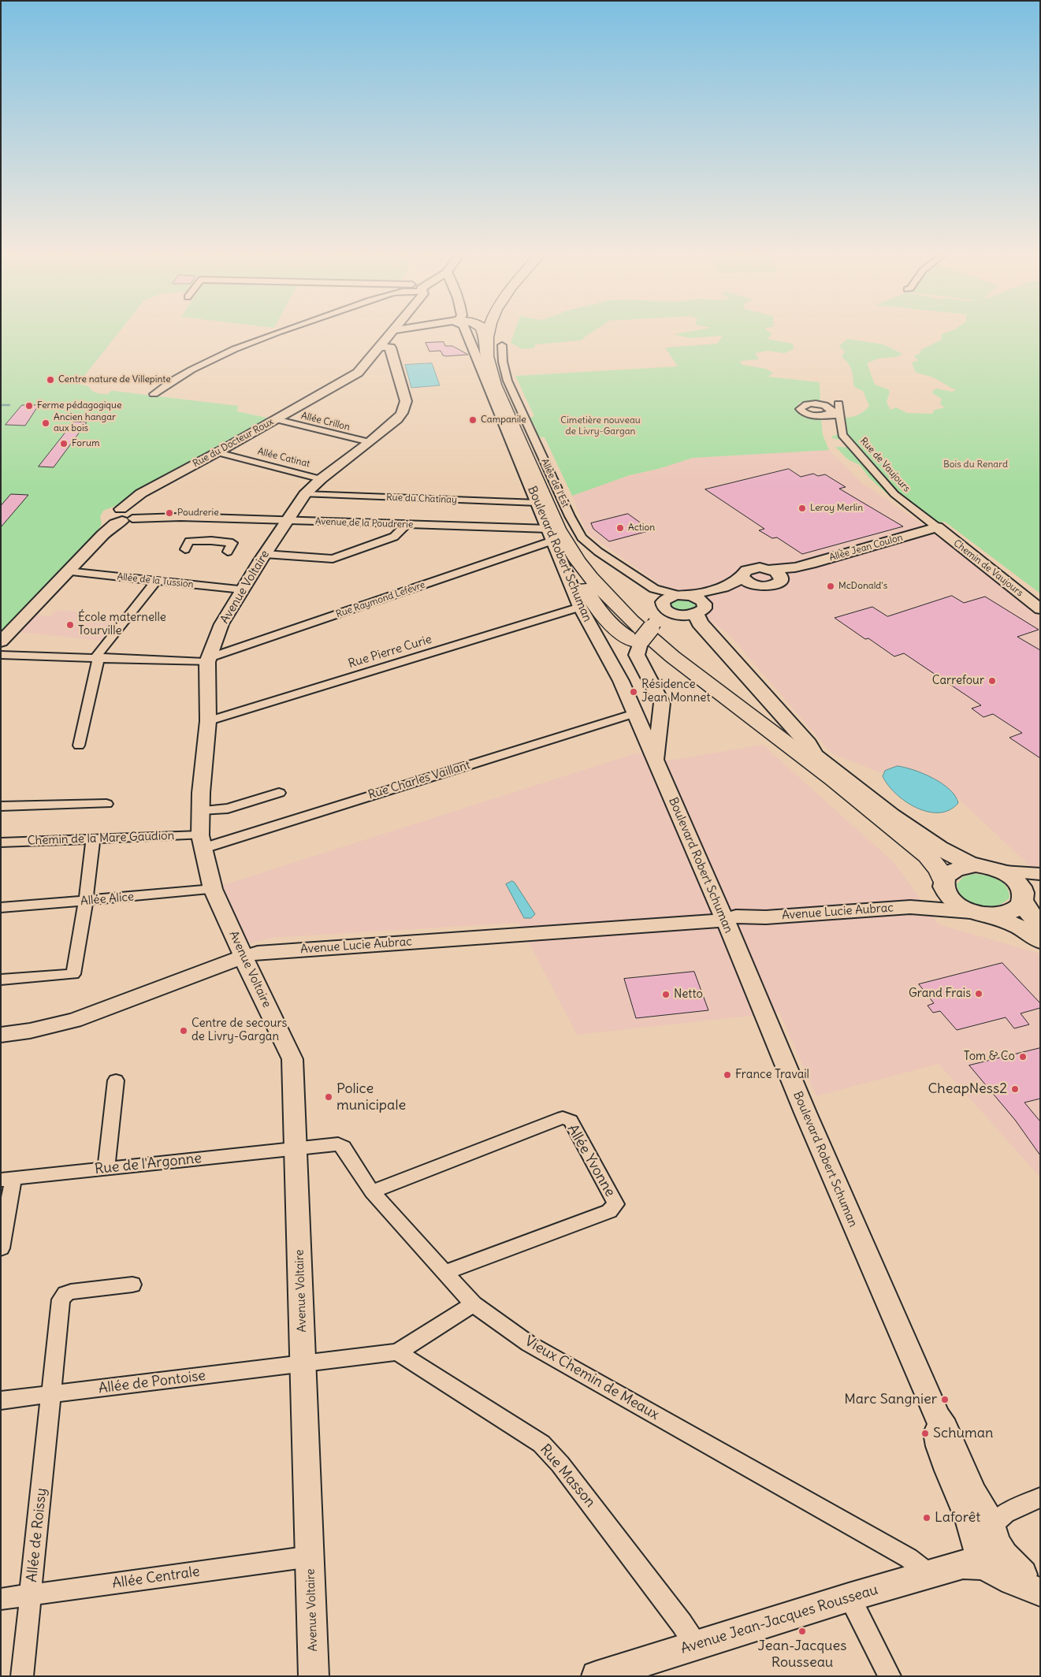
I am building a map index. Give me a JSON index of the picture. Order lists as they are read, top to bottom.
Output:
{
  "streets": {
    "street": [
      "Allée Crillon",
      "Rue du Docteur Roux",
      "Allée Catinat",
      "Rue de Vaujours",
      "Allée de l'Est",
      "Rue du Chatinay",
      "Avenue de la Poudrerie",
      "Allée Jean Coulon",
      "Boulevard Robert Schuman",
      "Chemin de Vaujours",
      "Allée de la Tussion",
      "Avenue Voltaire",
      "Rue Raymond Lefèvre",
      "Rue Pierre Curie",
      "Rue Charles Vaillant",
      "Chemin de la Mare Gaudion",
      "Allée Alice",
      "Avenue Lucie Aubrac",
      "Allée Yvonne",
      "Rue de l'Argonne",
      "Vieux Chemin de Meaux",
      "Allée de Pontoise",
      "Rue Masson",
      "Allée de Roissy",
      "Allée Centrale",
      "Avenue Jean-Jacques Rousseau"
    ]
  },
  "crossings": [
    ["Allée Crillon", "Rue du Docteur Roux"],
    ["Allée Crillon", "Avenue Voltaire"],
    ["Rue du Docteur Roux", "Allée Catinat"],
    ["Rue du Docteur Roux", "Avenue de la Poudrerie"],
    ["Rue du Docteur Roux", "Allée de la Tussion"],
    ["Rue du Docteur Roux", "Avenue Voltaire"],
    ["Allée Catinat", "Avenue Voltaire"],
    ["Rue de Vaujours", "Allée Jean Coulon"],
    ["Rue de Vaujours", "Chemin de Vaujours"],
    ["Rue du Chatinay", "Boulevard Robert Schuman"],
    ["Rue du Chatinay", "Avenue Voltaire"],
    ["Avenue de la Poudrerie", "Boulevard Robert Schuman"],
    ["Avenue de la Poudrerie", "Avenue Voltaire"],
    ["Avenue de la Poudrerie", "Rue Raymond Lefèvre"],
    ["Allée Jean Coulon", "Chemin de Vaujours"],
    ["Boulevard Robert Schuman", "Rue Raymond Lefèvre"],
    ["Boulevard Robert Schuman", "Rue Pierre Curie"],
    ["Boulevard Robert Schuman", "Rue Charles Vaillant"],
    ["Boulevard Robert Schuman", "Avenue Lucie Aubrac"],
    ["Boulevard Robert Schuman", "Avenue Jean-Jacques Rousseau"],
    ["Allée de la Tussion", "Avenue Voltaire"],
    ["Avenue Voltaire", "Rue Raymond Lefèvre"],
    ["Avenue Voltaire", "Rue Pierre Curie"],
    ["Avenue Voltaire", "Rue Charles Vaillant"],
    ["Avenue Voltaire", "Chemin de la Mare Gaudion"],
    ["Avenue Voltaire", "Allée Alice"],
    ["Avenue Voltaire", "Avenue Lucie Aubrac"],
    ["Avenue Voltaire", "Rue de l'Argonne"],
    ["Avenue Voltaire", "Vieux Chemin de Meaux"],
    ["Avenue Voltaire", "Allée de Pontoise"],
    ["Avenue Voltaire", "Allée Centrale"],
    ["Rue Charles Vaillant", "Chemin de la Mare Gaudion"],
    ["Allée Yvonne", "Vieux Chemin de Meaux"],
    ["Rue de l'Argonne", "Vieux Chemin de Meaux"],
    ["Vieux Chemin de Meaux", "Avenue Jean-Jacques Rousseau"],
    ["Allée de Pontoise", "Allée de Roissy"],
    ["Rue Masson", "Avenue Jean-Jacques Rousseau"],
    ["Allée de Roissy", "Allée Centrale"]
  ],
  "parks": ["Cimetière nouveau de Livry-Gargan", "Bois du Renard"],
  "places": [
    "Centre nature de Villepinte",
    "Ferme pédagogique",
    "Campanile",
    "Ancien hangar aux bois",
    "Forum",
    "Leroy Merlin",
    "Poudrerie",
    "Action",
    "McDonald's",
    "École maternelle Tourville",
    "Carrefour",
    "Résidence Jean Monnet",
    "Grand Frais",
    "Netto",
    "Centre de secours de Livry-Gargan",
    "Tom & Co",
    "France Travail",
    "CheapNess2",
    "Police municipale",
    "Marc Sangnier",
    "Schuman",
    "Laforêt",
    "Jean-Jacques Rousseau"
  ]
}
